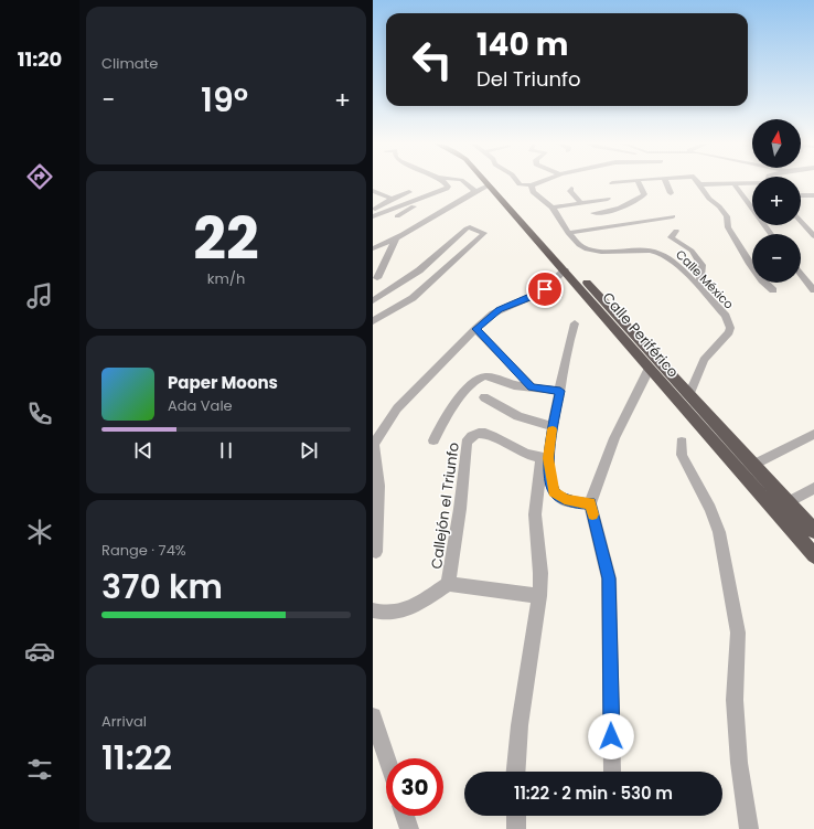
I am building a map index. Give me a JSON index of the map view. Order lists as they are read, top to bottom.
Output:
{
  "streets": {
    "highway": ["Calle Periférico"],
    "street": ["Calle México", "Callejón el Triunfo"]
  },
  "crossings": [
    ["Calle México", "Calle Periférico"]
  ],
  "north": "top",
  "page": {
    "tabs": "11:20",
    "tile": [
      "Climate",
      ["22", "km/h"],
      ["Range · 74%", "370 km"],
      ["Arrival", "11:22"]
    ],
    "turn": ["140 m", "Del Triunfo"],
    "heat": ["−", "19°", "+"],
    "map_buttons": ["+", "−"],
    "song": ["Paper Moons", "Ada Vale"],
    "limit": "30",
    "trip": "11:22 · 2 min · 530 m"
  }
}
